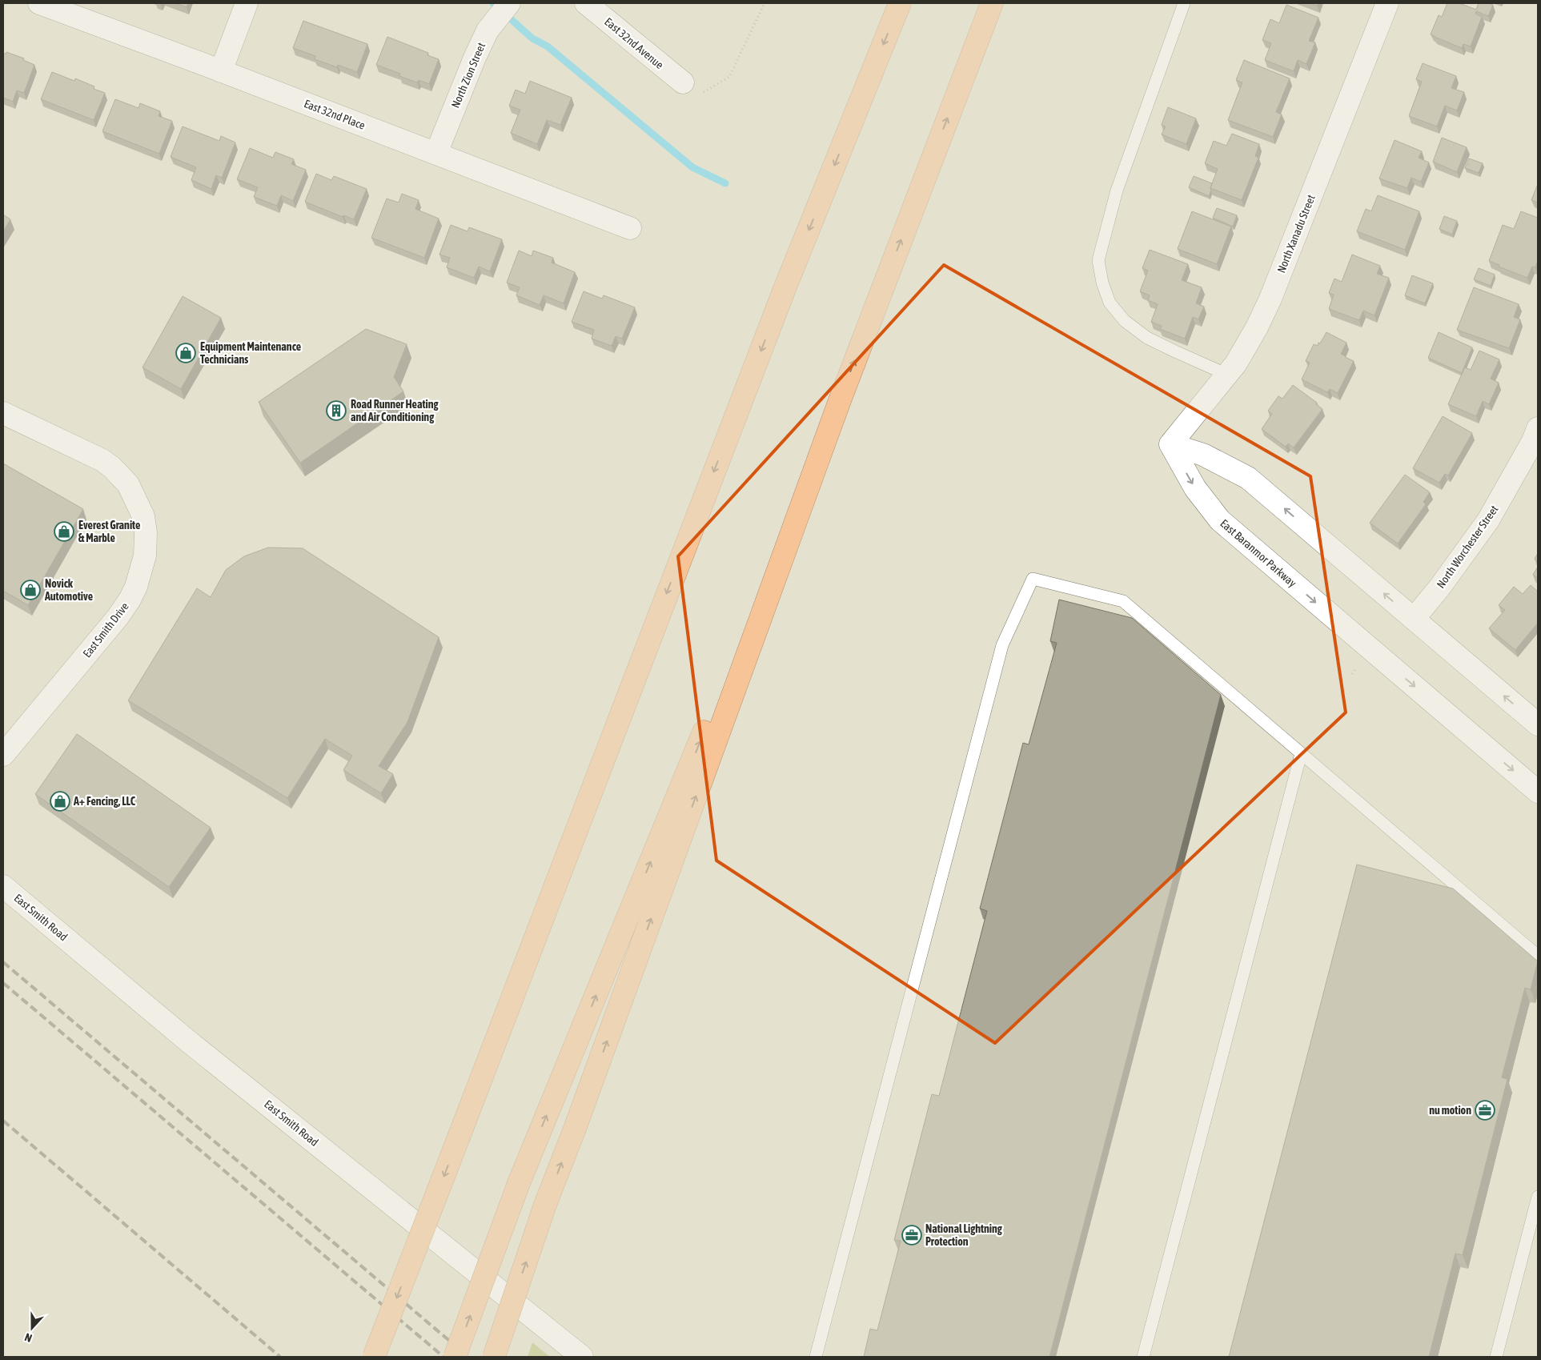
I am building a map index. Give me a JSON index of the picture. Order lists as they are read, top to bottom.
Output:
{
  "streets": {
    "street": [
      "East 32nd Avenue",
      "North Zion Street",
      "East 32nd Place",
      "North Xanadu Street",
      "North Worchester Street",
      "East Baranmor Parkway",
      "East Smith Drive",
      "East Smith Road"
    ]
  },
  "crossings": [
    ["North Zion Street", "East 32nd Place"],
    ["North Xanadu Street", "East Baranmor Parkway"]
  ],
  "places": {
    "shop": [
      "Equipment Maintenance Technicians",
      "Everest Granite & Marble",
      "Novick Automotive",
      "A+ Fencing, LLC"
    ],
    "building": ["Road Runner Heating and Air Conditioning"],
    "office": ["nu motion", "National Lightning Protection"]
  },
  "north": "bottom"
}
